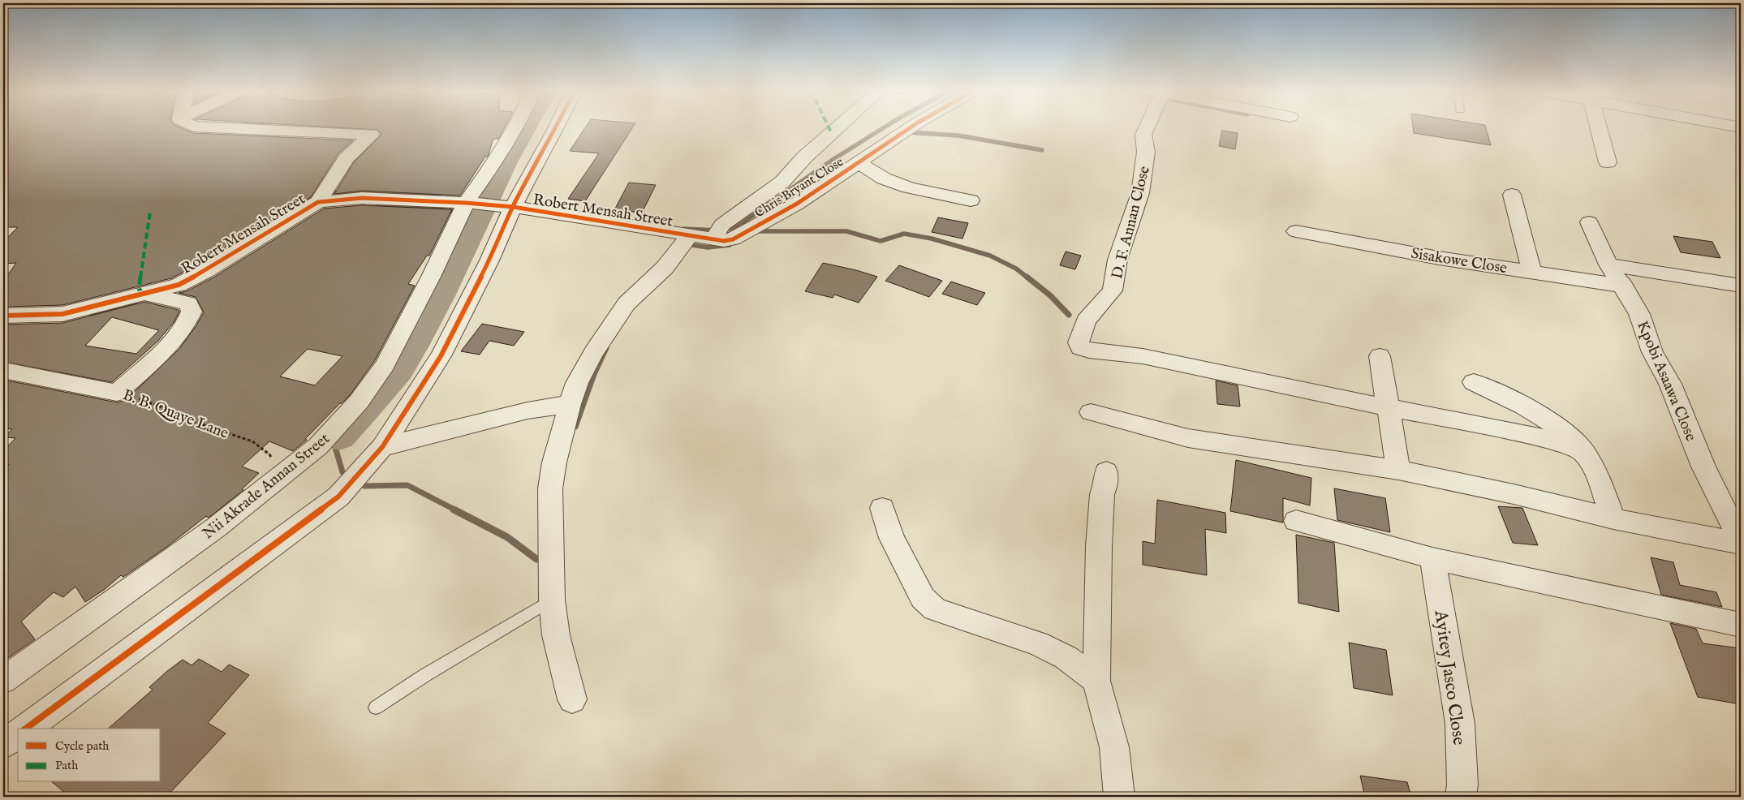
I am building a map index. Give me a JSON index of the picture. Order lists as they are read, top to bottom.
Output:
{
  "streets": {
    "street": [
      "Chris Bryant Close",
      "Robert Mensah Street",
      "D. F. Annan Close",
      "Sisakowe Close",
      "Kpobi Asaawa Close",
      "B. B. Quaye Lane",
      "Nii Akrade Annan Street",
      "Ayitey Jasco Close"
    ]
  },
  "crossings": [
    ["Chris Bryant Close", "Robert Mensah Street"],
    ["Robert Mensah Street", "B. B. Quaye Lane"],
    ["Robert Mensah Street", "Nii Akrade Annan Street"],
    ["Sisakowe Close", "Kpobi Asaawa Close"],
    ["B. B. Quaye Lane", "Nii Akrade Annan Street"]
  ],
  "legend": ["Cycle path", "Path"]
}
